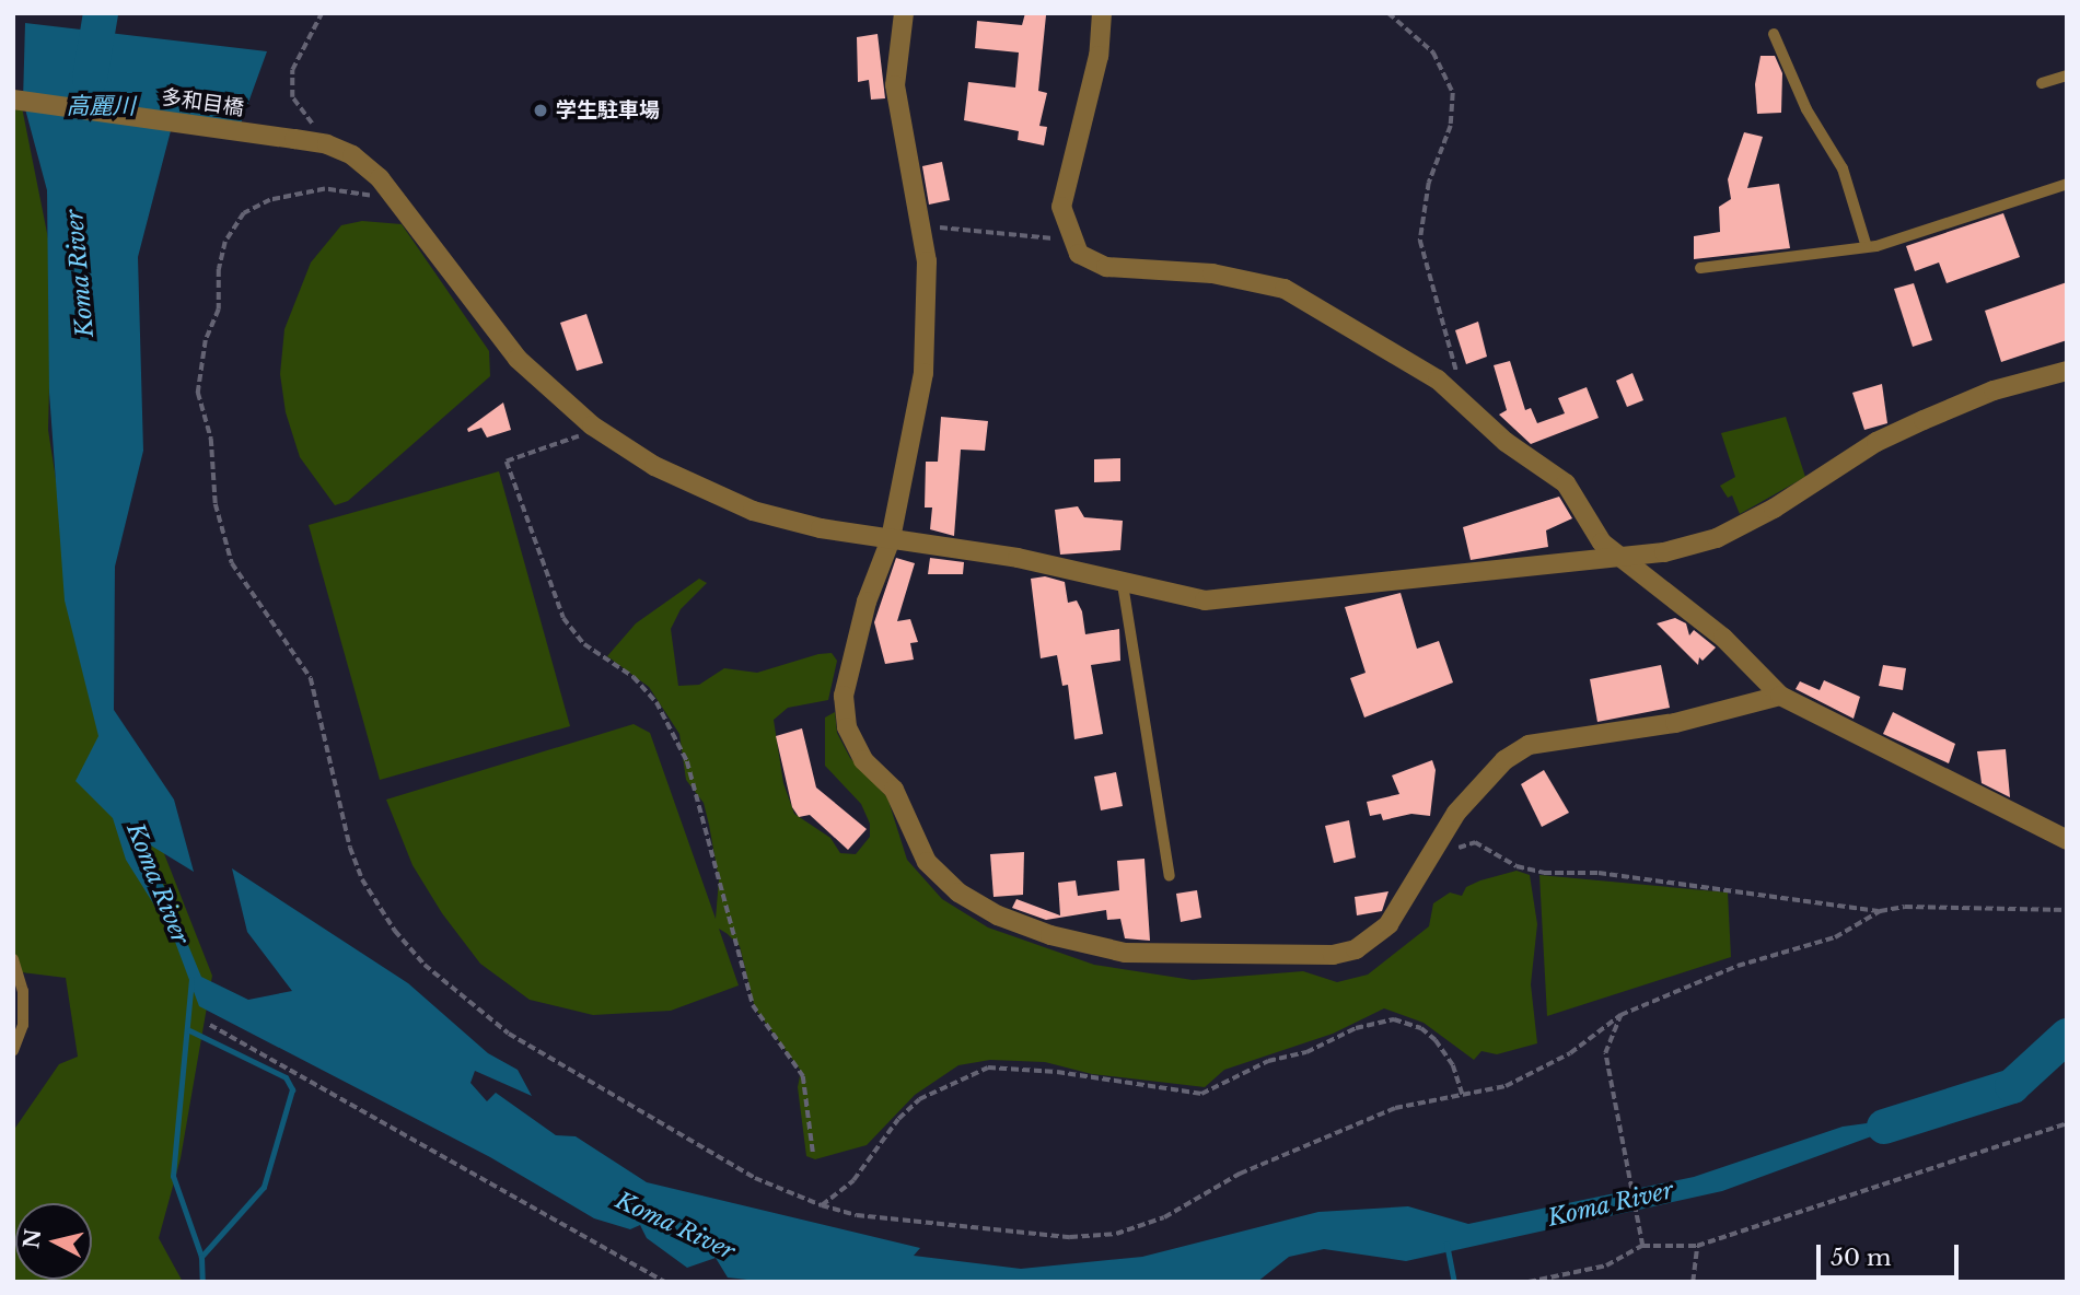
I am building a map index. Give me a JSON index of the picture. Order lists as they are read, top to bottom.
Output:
{
  "streets": {
    "street": ["多和目橋"]
  },
  "water": ["高麗川", "Koma River"],
  "places": ["学生駐車場"],
  "scale_bar": "50 m",
  "north": "left"
}
